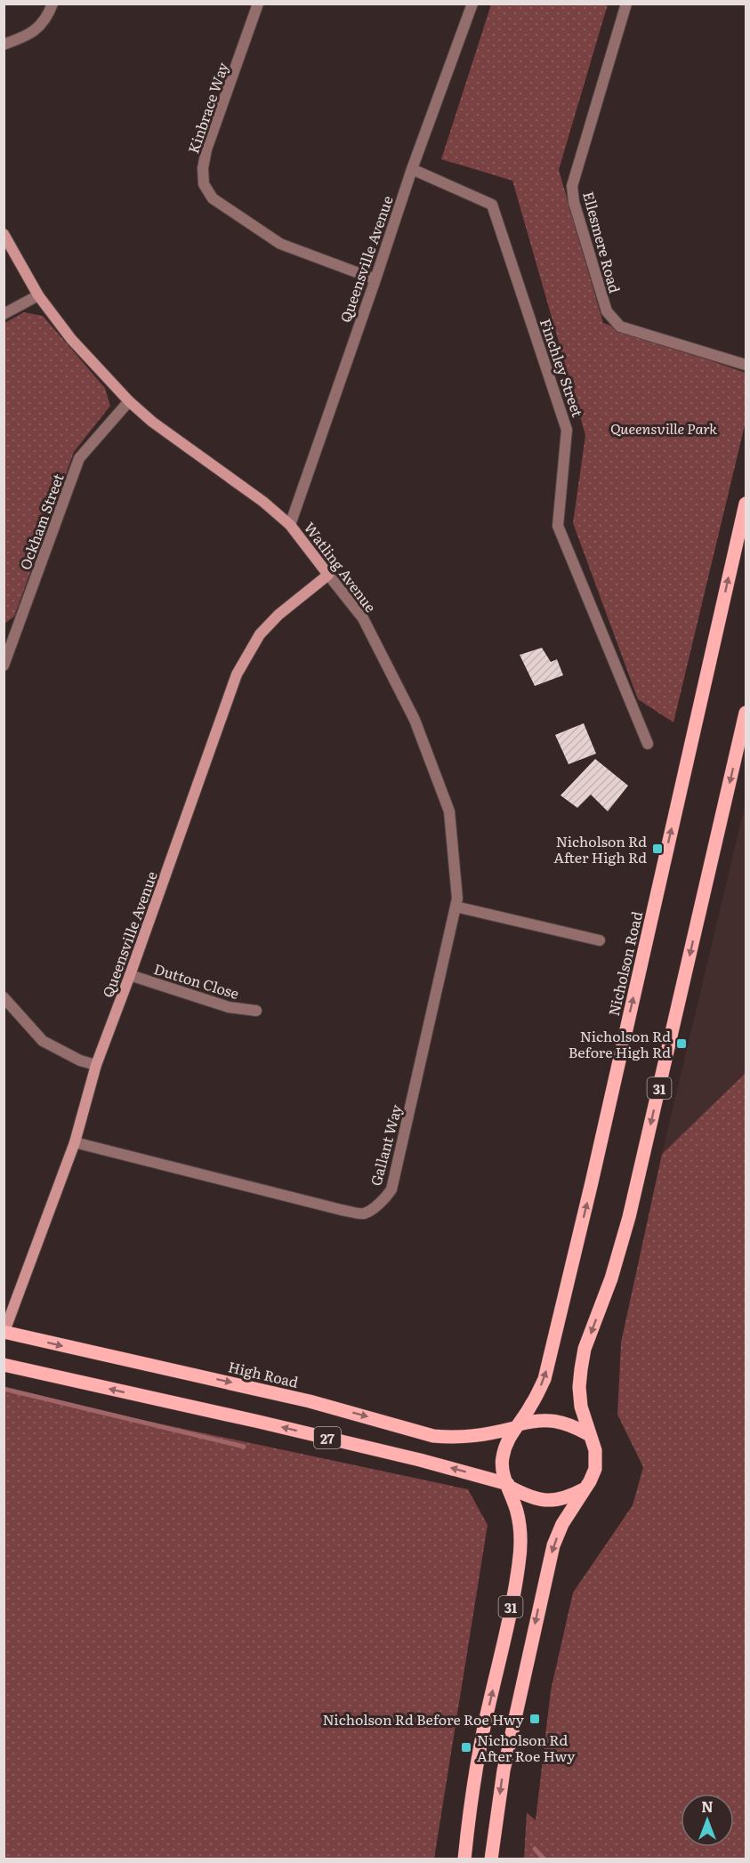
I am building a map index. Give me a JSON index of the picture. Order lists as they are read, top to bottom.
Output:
{
  "streets": {
    "main road": [
      "Nicholson Road",
      "31",
      "High Road",
      "27"
    ],
    "street": [
      "Kinbrace Way",
      "Ellesmere Road",
      "Queensville Avenue",
      "Finchley Street",
      "Ockham Street",
      "Watling Avenue",
      "Dutton Close",
      "Gallant Way"
    ]
  },
  "crossings": [
    ["Kinbrace Way", "Queensville Avenue"],
    ["Queensville Avenue", "Finchley Street"],
    ["Queensville Avenue", "Watling Avenue"],
    ["Queensville Avenue", "Dutton Close"],
    ["Queensville Avenue", "Gallant Way"],
    ["Queensville Avenue", "High Road"],
    ["Ockham Street", "Watling Avenue"],
    ["Watling Avenue", "Gallant Way"],
    ["Nicholson Road", "31"],
    ["Nicholson Road", "High Road"],
    ["Nicholson Road", "27"],
    ["31", "High Road"],
    ["31", "27"],
    ["High Road", "27"]
  ],
  "parks": ["Queensville Park"],
  "places": {
    "transit": [
      "Nicholson Rd After High Rd",
      "Nicholson Rd Before High Rd",
      "Nicholson Rd Before Roe Hwy",
      "Nicholson Rd After Roe Hwy"
    ]
  },
  "north": "top"
}
